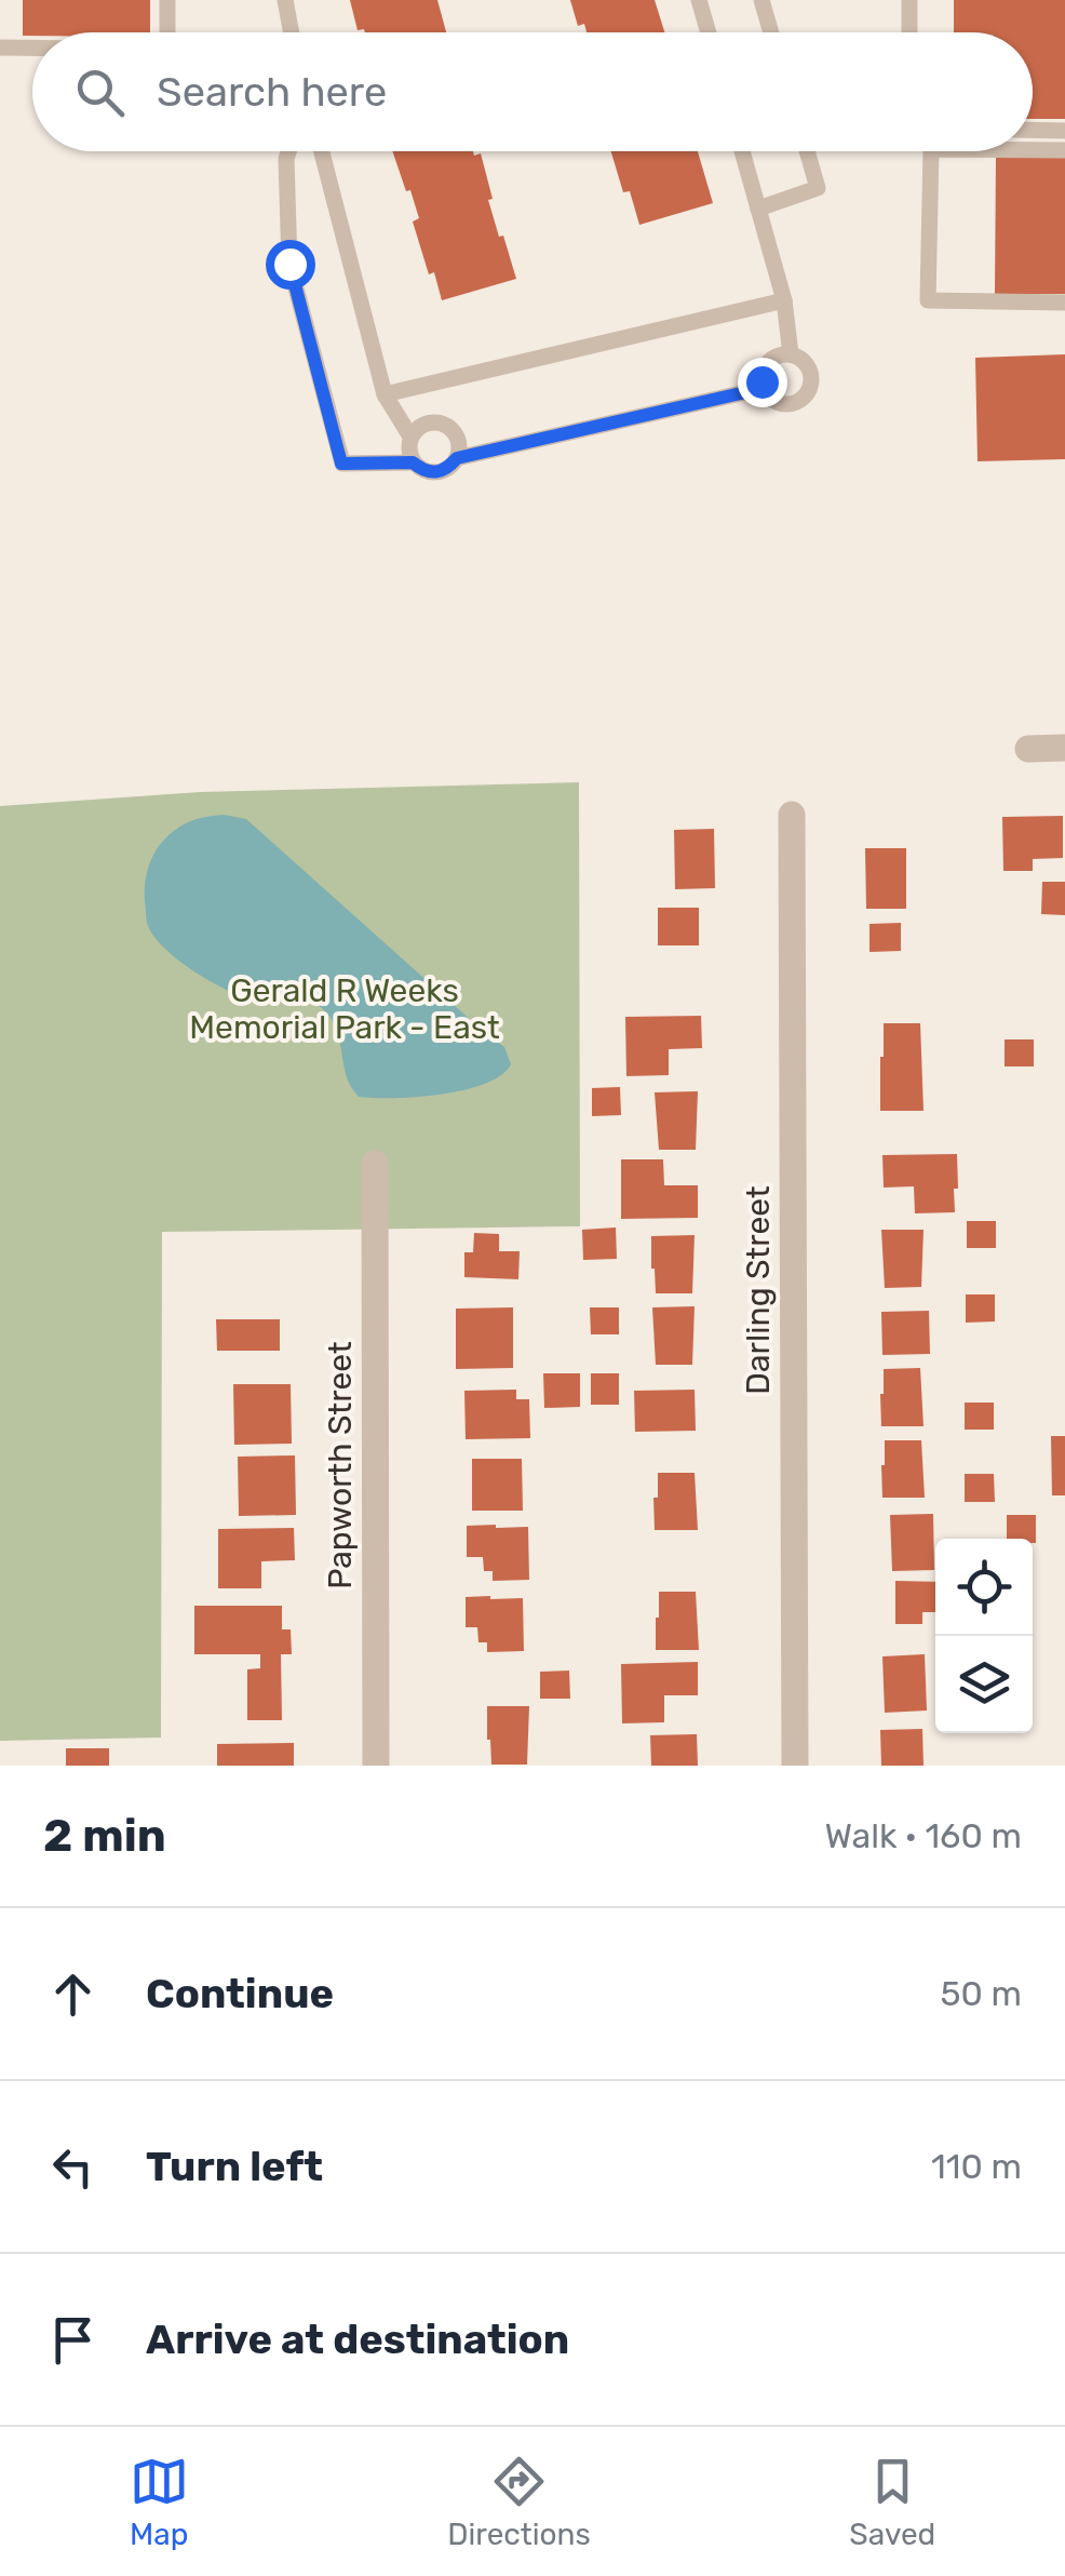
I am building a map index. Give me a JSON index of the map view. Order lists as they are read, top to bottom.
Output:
{
  "streets": {
    "street": ["Darling Street", "Papworth Street"]
  },
  "parks": ["Gerald R Weeks Memorial Park - East"],
  "page": {
    "search": "Search here",
    "heading": ["2 min", "Walk · 160 m"],
    "list": [
      ["Continue", "50 m"],
      ["Turn left", "110 m"],
      "Arrive at destination"
    ],
    "nav": ["Map", "Directions", "Saved"]
  }
}
